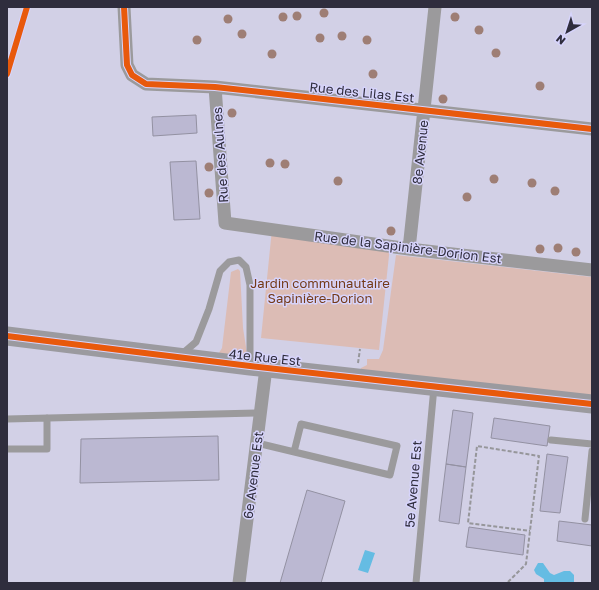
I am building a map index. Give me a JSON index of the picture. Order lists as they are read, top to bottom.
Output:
{
  "streets": {
    "street": [
      "Rue des Lilas Est",
      "8e Avenue",
      "Rue des Aulnes",
      "Rue de la Sapinière-Dorion Est",
      "41e Rue Est",
      "6e Avenue Est"
    ],
    "lane": ["5e Avenue Est"]
  },
  "crossings": [
    ["Rue des Lilas Est", "8e Avenue"],
    ["Rue des Lilas Est", "Rue des Aulnes"],
    ["8e Avenue", "Rue de la Sapinière-Dorion Est"],
    ["Rue des Aulnes", "Rue de la Sapinière-Dorion Est"],
    ["41e Rue Est", "6e Avenue Est"],
    ["41e Rue Est", "5e Avenue Est"]
  ],
  "parks": ["Jardin communautaire Sapinière-Dorion"],
  "north": "bottom left"
}
